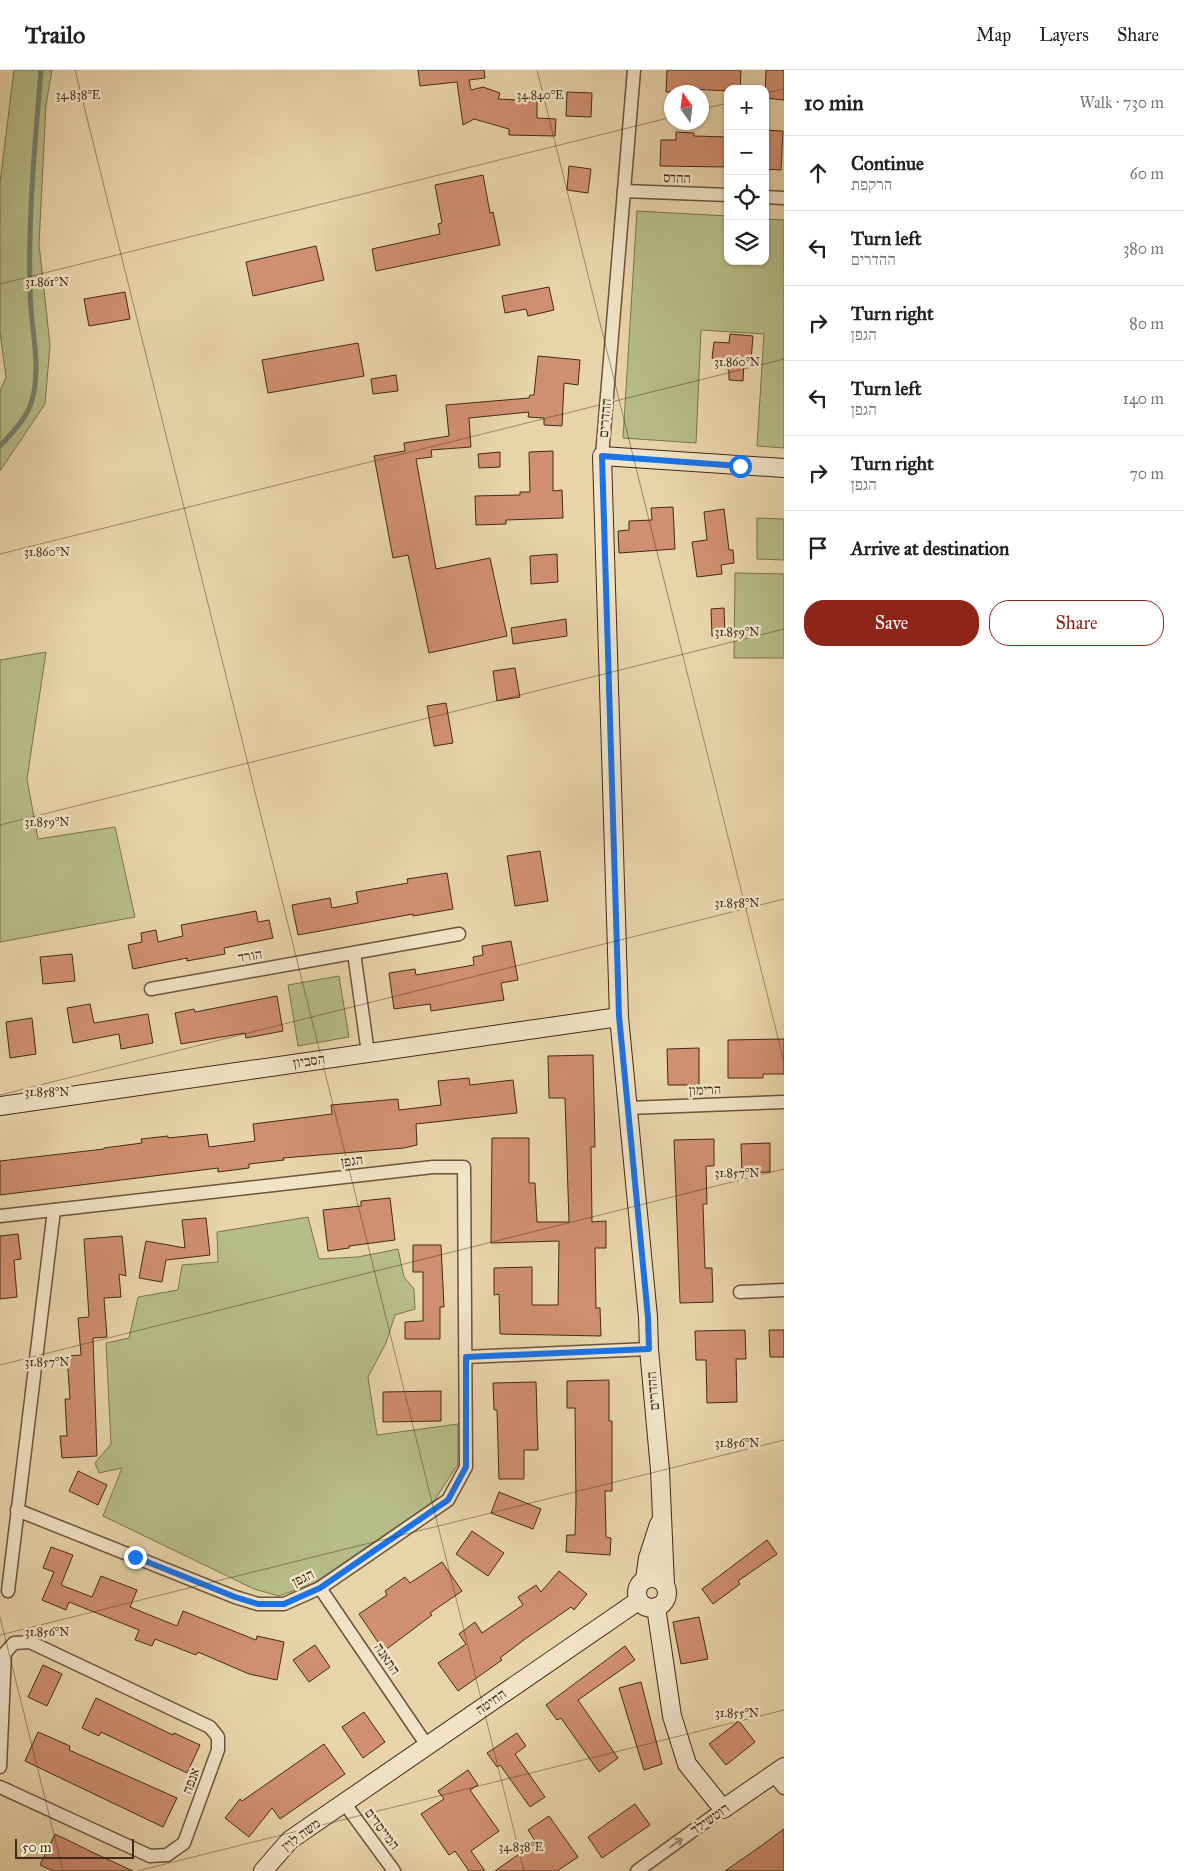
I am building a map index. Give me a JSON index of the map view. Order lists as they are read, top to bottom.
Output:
{
  "streets": {
    "main road": [
      "ההדרים",
      "הסביון",
      "החיטה",
      "רוטשילד",
      "משה לוין"
    ],
    "street": [
      "ההדס",
      "הורד",
      "הרימון",
      "הגפן",
      "התאנה",
      "אנפה",
      "המייסדים"
    ]
  },
  "crossings": [
    ["ההדס", "ההדרים"],
    ["ההדרים", "הסביון"],
    ["ההדרים", "הרימון"],
    ["ההדרים", "החיטה"],
    ["הגפן", "התאנה"],
    ["התאנה", "החיטה"],
    ["החיטה", "המייסדים"],
    ["החיטה", "משה לוין"],
    ["המייסדים", "משה לוין"]
  ],
  "one_way": ["רוטשילד"],
  "scale_bar": "50 m",
  "north": "top",
  "page": {
    "header": "Trailo",
    "nav": ["Map", "Layers", "Share"],
    "heading": ["10 min", "Walk · 730 m"],
    "map_buttons": ["+", "−"],
    "list": [
      ["Continue", "הרקפת", "60 m"],
      ["Turn left", "ההדרים", "380 m"],
      ["Turn right", "הגפן", "80 m"],
      ["Turn left", "הגפן", "140 m"],
      ["Turn right", "הגפן", "70 m"],
      "Arrive at destination"
    ],
    "buttons": ["Save", "Share"],
    "scale": "50 m"
  },
  "coordinates": [
    "34.838°E",
    "34.840°E",
    "31.861°N",
    "31.860°N",
    "31.859°N",
    "31.858°N",
    "31.857°N",
    "31.856°N",
    "31.855°N"
  ]
}
